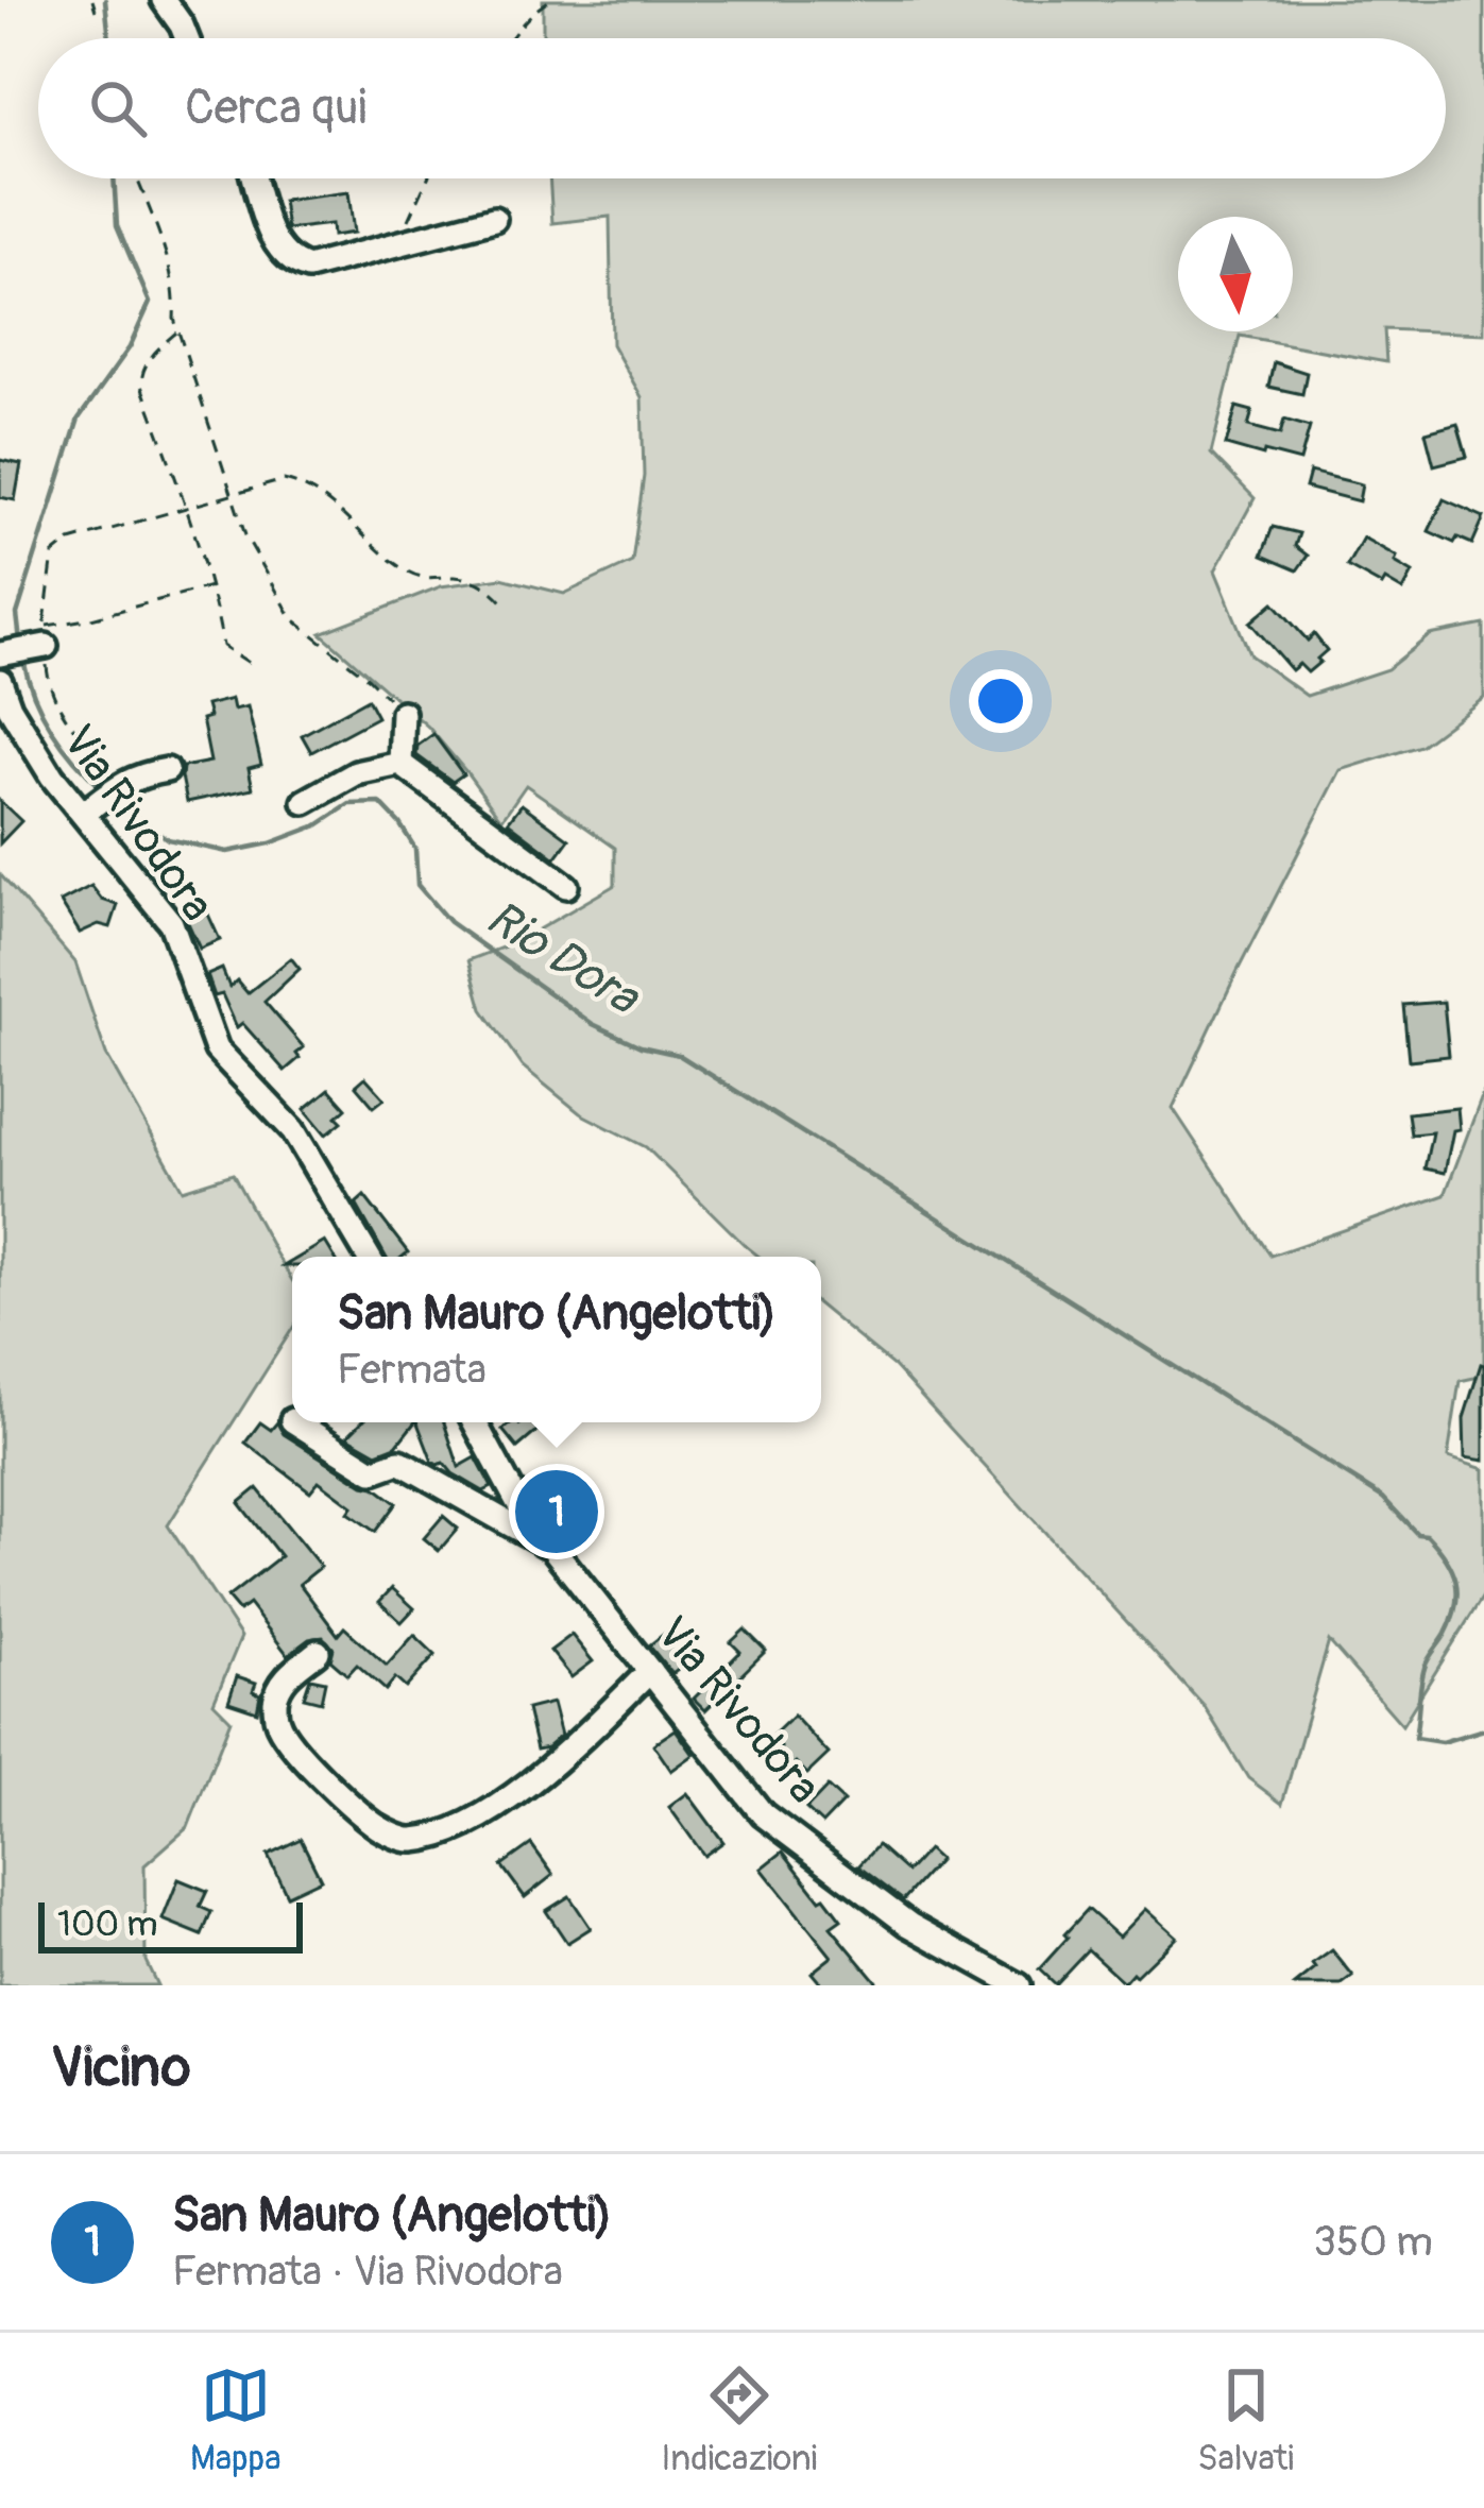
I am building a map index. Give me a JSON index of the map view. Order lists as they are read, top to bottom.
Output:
{
  "streets": {
    "street": ["Via Rivodora"]
  },
  "water": ["Rio Dora"],
  "scale_bar": "100 m",
  "north": "bottom",
  "page": {
    "search": "Cerca qui",
    "popup": ["San Mauro (Angelotti)", "Fermata"],
    "pins": "1",
    "scale": "100 m",
    "heading": "Vicino",
    "list": [
      {
        "mark": "1",
        "name": "San Mauro (Angelotti)",
        "note": "Fermata · Via Rivodora",
        "value": "350 m"
      }
    ],
    "nav": ["Mappa", "Indicazioni", "Salvati"]
  }
}
